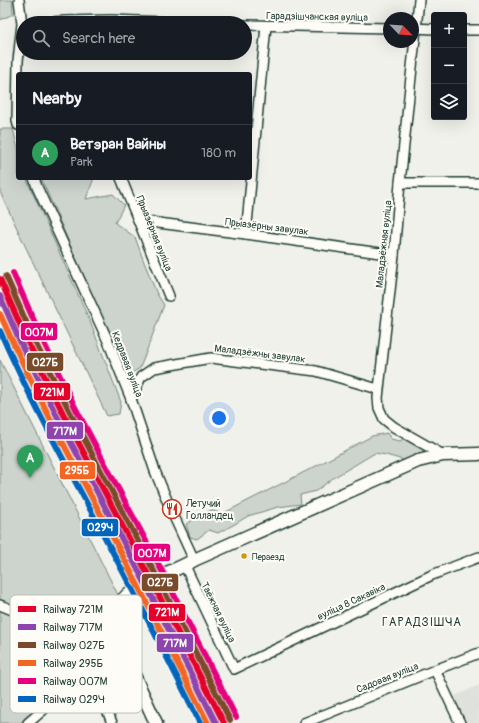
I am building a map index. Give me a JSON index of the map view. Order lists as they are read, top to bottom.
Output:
{
  "streets": {
    "street": [
      "Гарадзішчанская вуліца",
      "Прыазёрны завулак",
      "Прыазёрная вуліца",
      "Маладзёжная вуліца",
      "Маладзёжны завулак",
      "Кедравая вуліца",
      "вуліца 8 Сакавіка",
      "Таёжная вуліца",
      "Садовая вуліца"
    ]
  },
  "crossings": [
    ["Прыазёрны завулак", "Прыазёрная вуліца"],
    ["Прыазёрны завулак", "Маладзёжная вуліца"],
    ["Маладзёжная вуліца", "Маладзёжны завулак"],
    ["Маладзёжны завулак", "Кедравая вуліца"],
    ["Кедравая вуліца", "Таёжная вуліца"],
    ["вуліца 8 Сакавіка", "Таёжная вуліца"]
  ],
  "districts": ["ГАРАДЗІШЧА"],
  "places": {
    "restaurant": ["Летучий Голландец"],
    "other": ["Пераезд"]
  },
  "lines": [
    "rail line 007М",
    "rail line 027Б",
    "rail line 721М",
    "rail line 717М",
    "rail line 295Б",
    "rail line 029Ч"
  ],
  "legend": [
    "Railway 721М",
    "Railway 717М",
    "Railway 027Б",
    "Railway 295Б",
    "Railway 007М",
    "Railway 029Ч"
  ],
  "north": "bottom right",
  "page": {
    "map_buttons": ["+", "−"],
    "search": "Search here",
    "heading": "Nearby",
    "list": [
      {
        "mark": "A",
        "name": "Ветэран Вайны",
        "note": "Park",
        "value": "180 m"
      }
    ],
    "pins": "A"
  }
}
